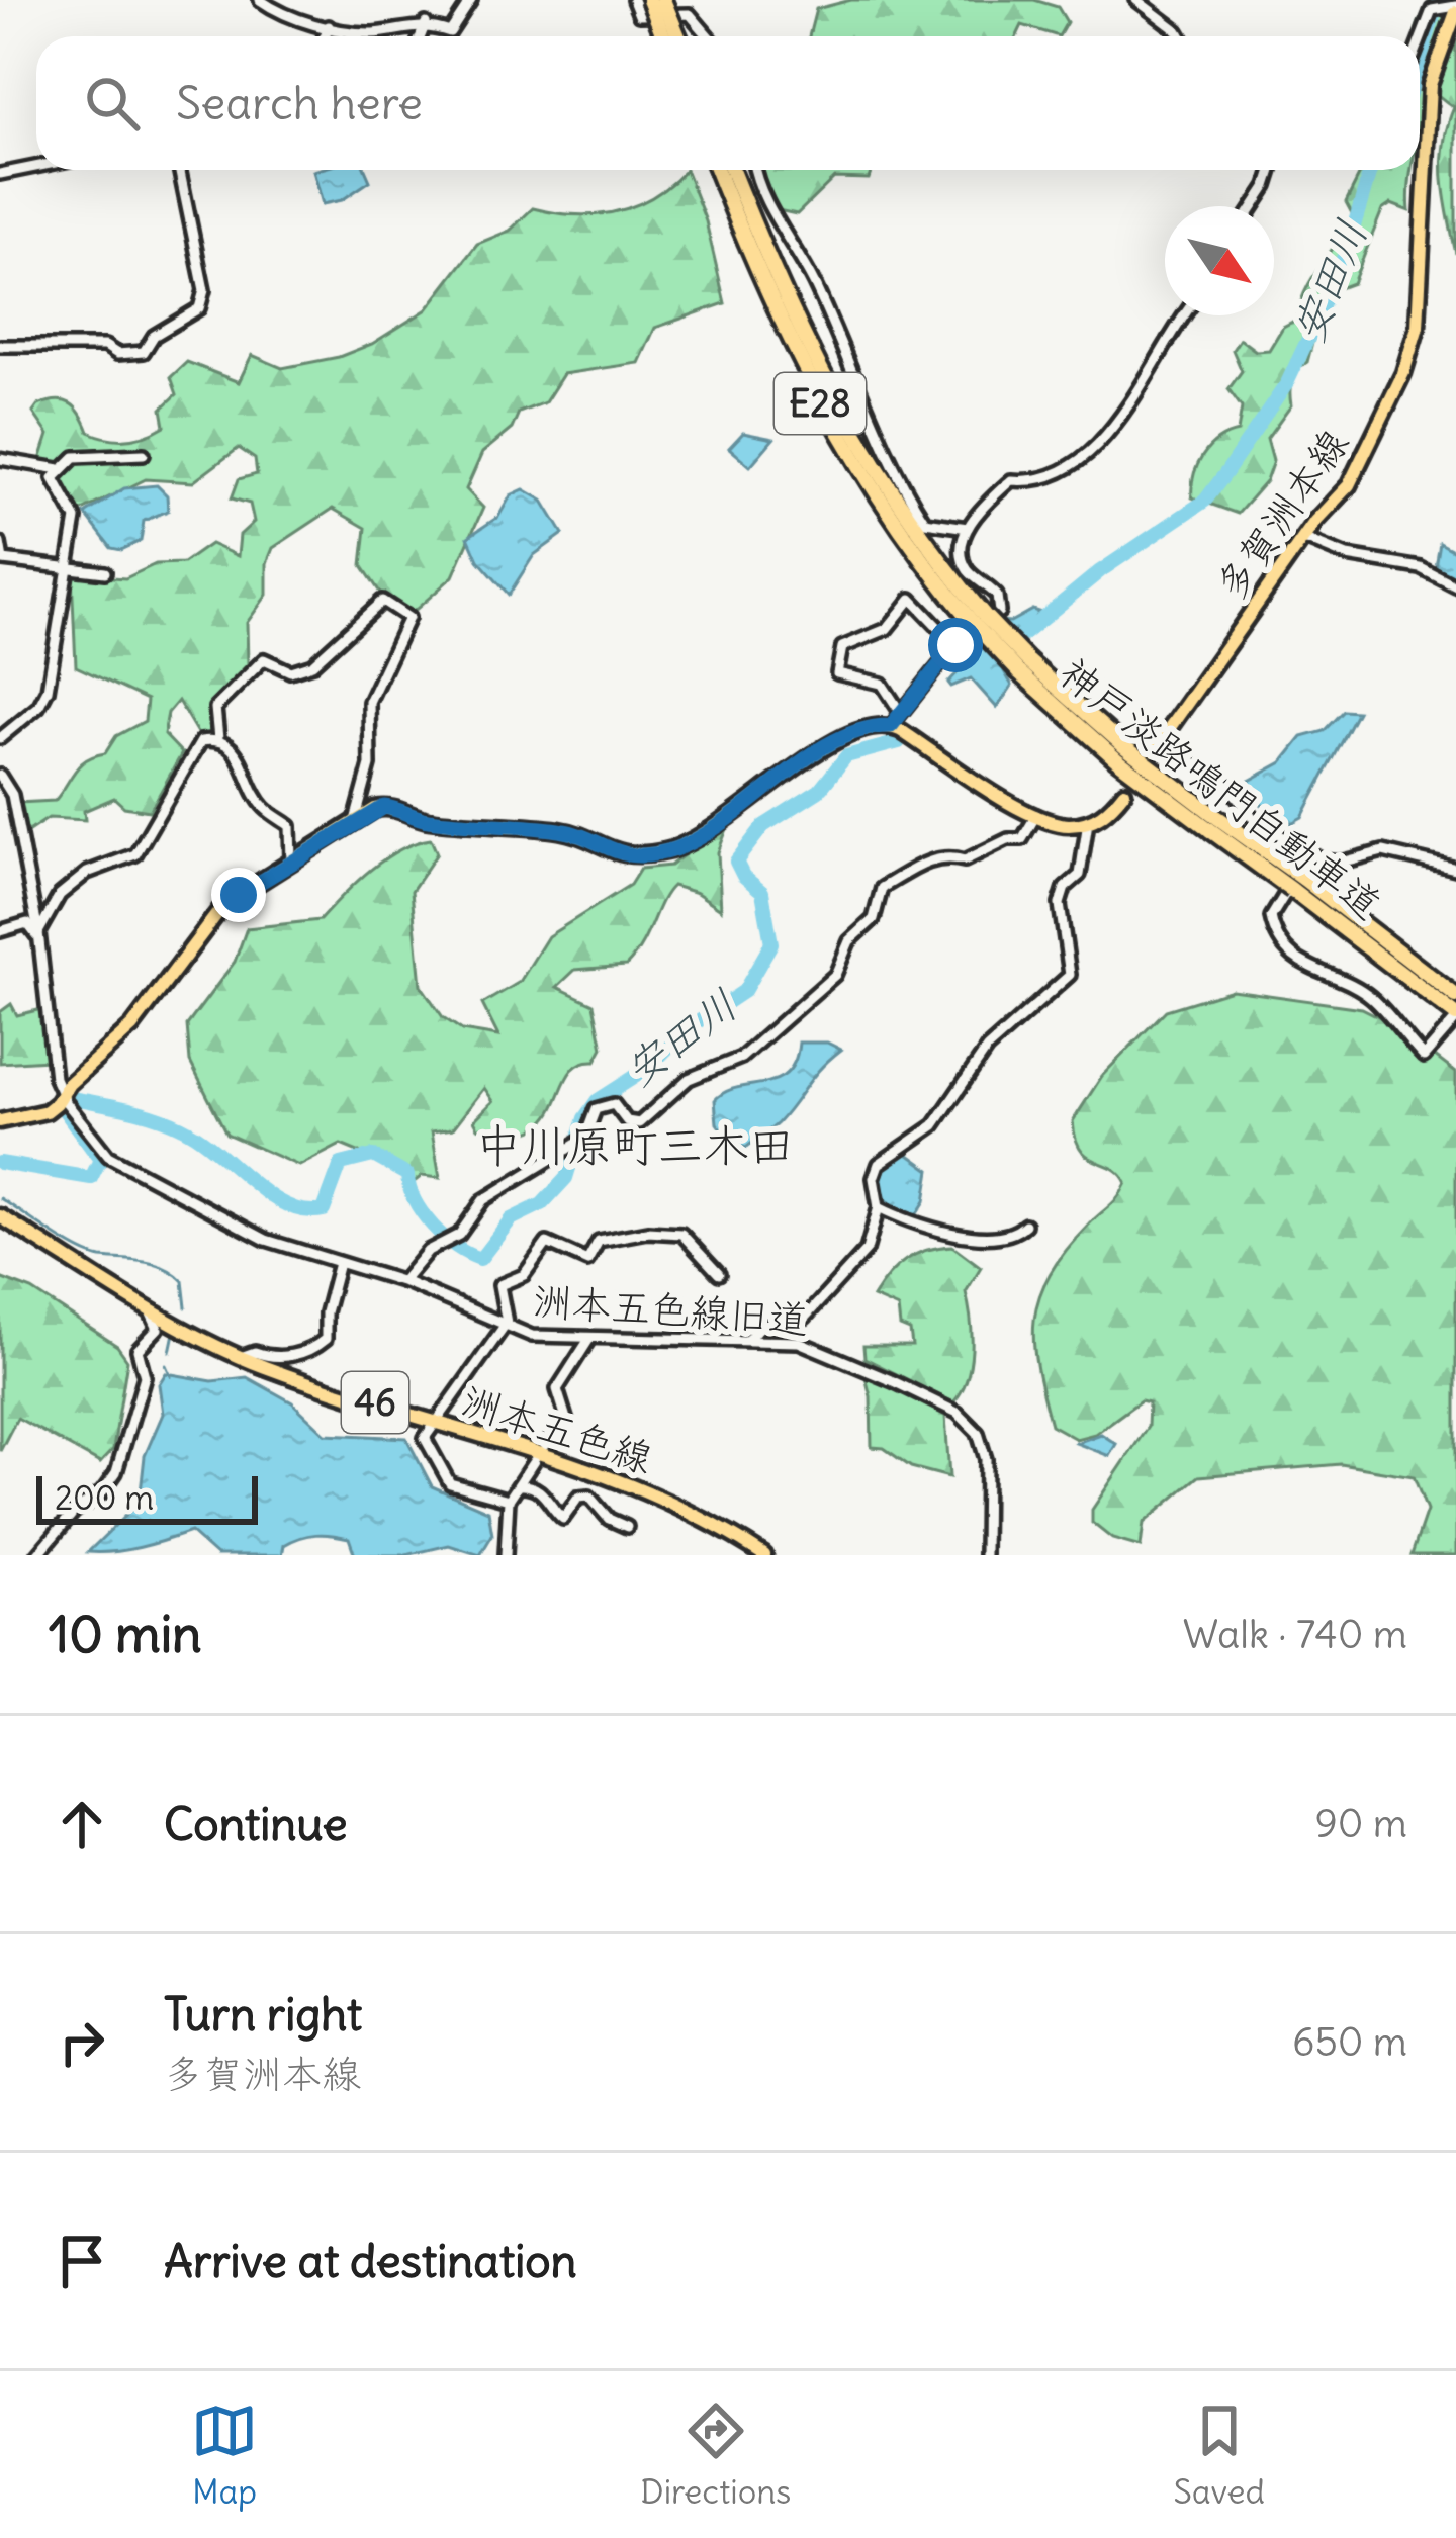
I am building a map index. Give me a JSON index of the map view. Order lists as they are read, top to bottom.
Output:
{
  "streets": {
    "highway": ["E28", "神戸淡路鳴門自動車道"],
    "main road": ["多賀洲本線", "46", "洲本五色線"],
    "street": ["洲本五色線旧道"]
  },
  "districts": ["中川原町三木田"],
  "water": ["安田川"],
  "scale_bar": "200 m",
  "north": "bottom right",
  "page": {
    "search": "Search here",
    "scale": "200 m",
    "heading": ["10 min", "Walk · 740 m"],
    "list": [
      ["Continue", "90 m"],
      ["Turn right", "多賀洲本線", "650 m"],
      "Arrive at destination"
    ],
    "nav": ["Map", "Directions", "Saved"]
  }
}
